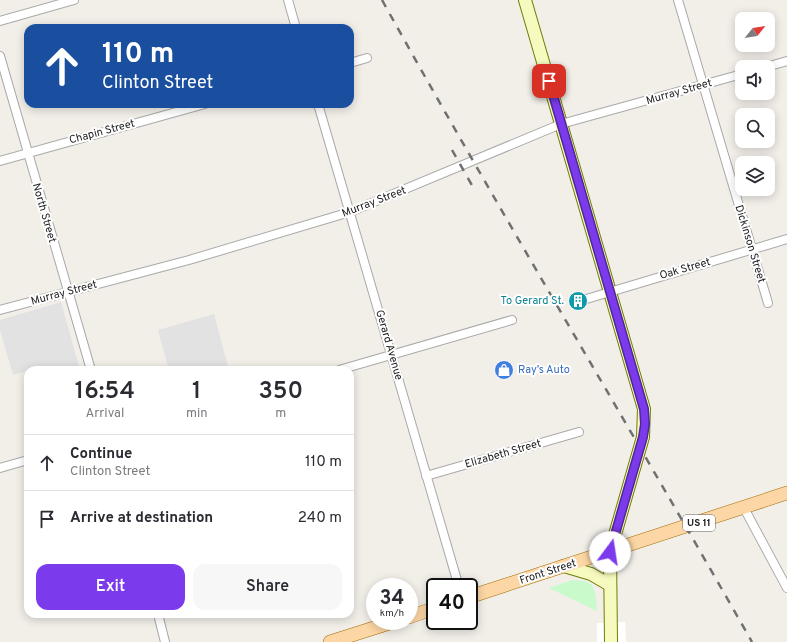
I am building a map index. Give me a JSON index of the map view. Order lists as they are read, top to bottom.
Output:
{
  "streets": {
    "main road": ["US 11", "Front Street"],
    "street": [
      "Murray Street",
      "Chapin Street",
      "North Street",
      "Dickinson Street",
      "Oak Street",
      "Gerard Avenue",
      "Elizabeth Street"
    ]
  },
  "crossings": [
    ["Murray Street", "North Street"],
    ["Murray Street", "Dickinson Street"],
    ["Murray Street", "Gerard Avenue"],
    ["Chapin Street", "North Street"],
    ["Dickinson Street", "Oak Street"],
    ["Gerard Avenue", "Elizabeth Street"]
  ],
  "places": {
    "building": ["To Gerard St."],
    "shop": ["Ray’s Auto"]
  },
  "north": "top right",
  "page": {
    "turn": ["110 m", "Clinton Street"],
    "eta": [
      "16:54",
      "Arrival",
      "1",
      "min",
      "350",
      "m"
    ],
    "list": [
      {
        "name": "Continue",
        "note": "Clinton Street",
        "value": "110 m"
      },
      {
        "name": "Arrive at destination",
        "value": "240 m"
      }
    ],
    "buttons": ["Exit", "Share"],
    "speed": "34 km/h",
    "limit": "40"
  }
}
